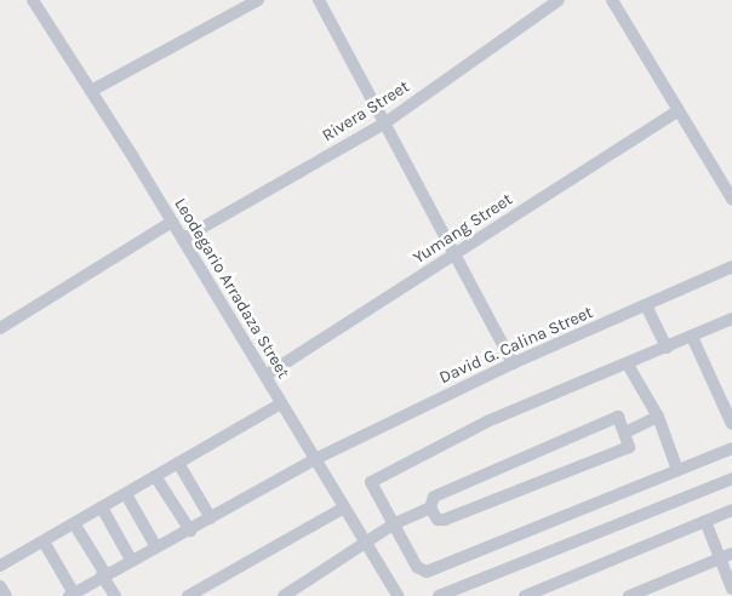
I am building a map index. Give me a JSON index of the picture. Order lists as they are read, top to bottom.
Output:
{
  "streets": {
    "street": [
      "Rivera Street",
      "Yumang Street",
      "Leodegario Arradaza Street",
      "David G. Calina Street"
    ]
  },
  "crossings": [
    ["Rivera Street", "Leodegario Arradaza Street"],
    ["Yumang Street", "Leodegario Arradaza Street"],
    ["Leodegario Arradaza Street", "David G. Calina Street"]
  ]
}
